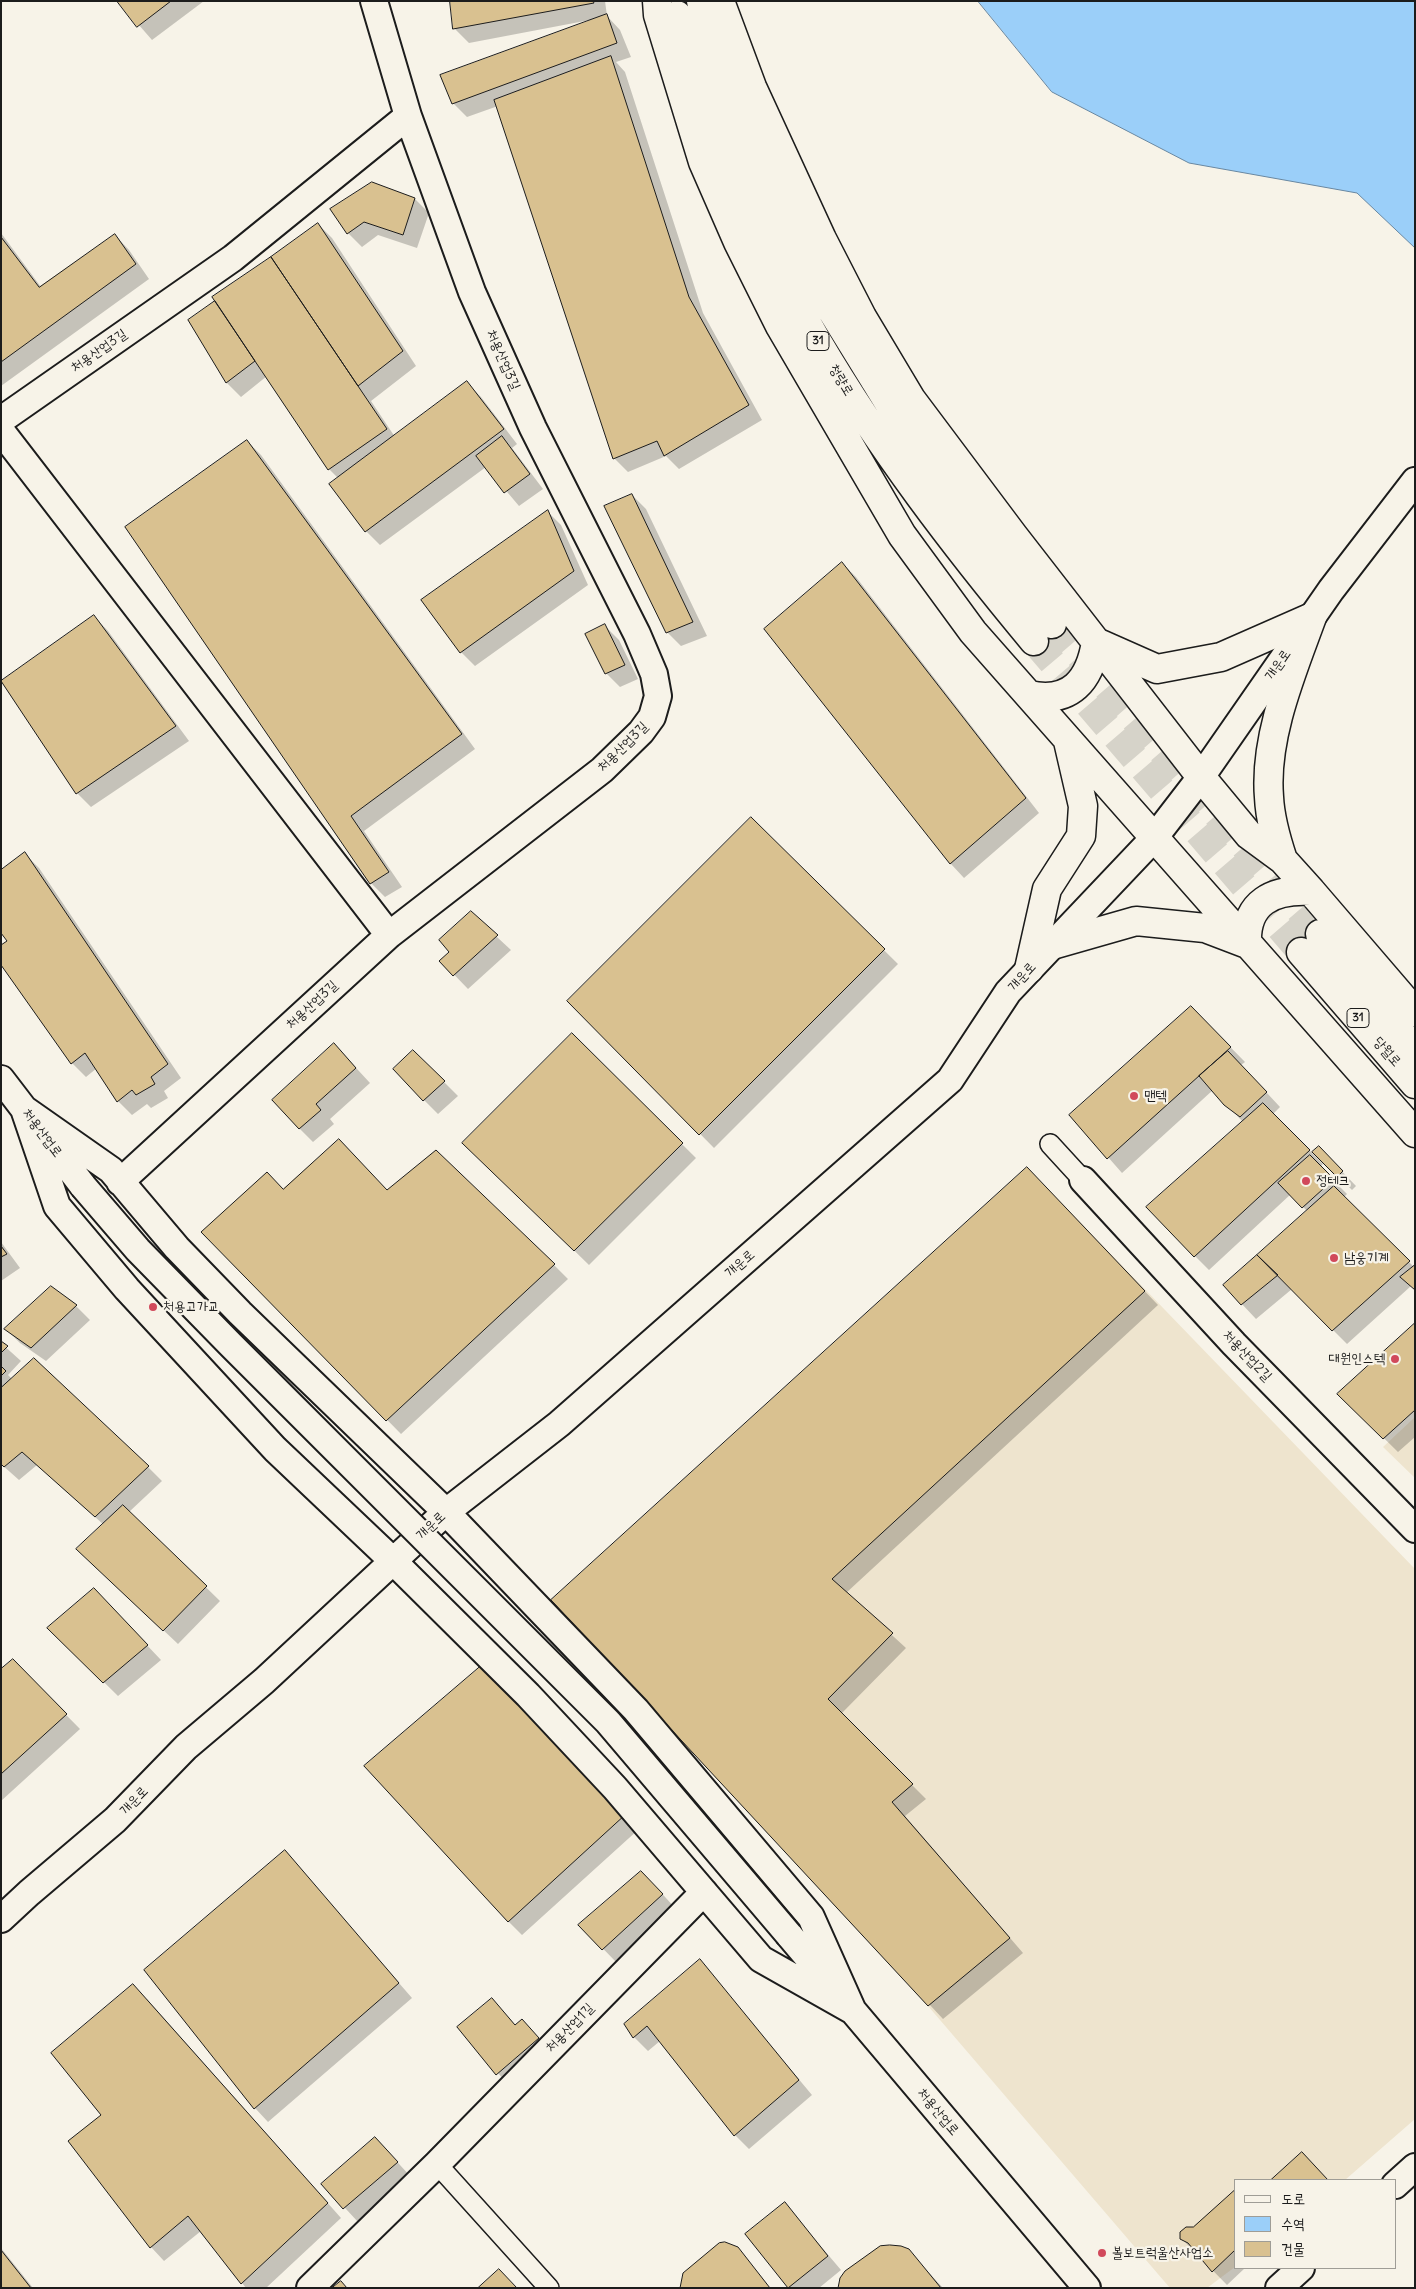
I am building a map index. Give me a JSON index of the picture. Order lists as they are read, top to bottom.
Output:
{
  "streets": {
    "highway": ["31", "청량로", "당월로"],
    "main road": [
      "처용산업3길",
      "개운로",
      "처용산업로",
      "처용산업2길",
      "처용산업1길"
    ]
  },
  "places": [
    "맨텍",
    "정테크",
    "남웅기계",
    "처용고가교",
    "대원인스텍",
    "볼보트럭울산사업소"
  ],
  "legend": ["도로", "수역", "건물"]
}
